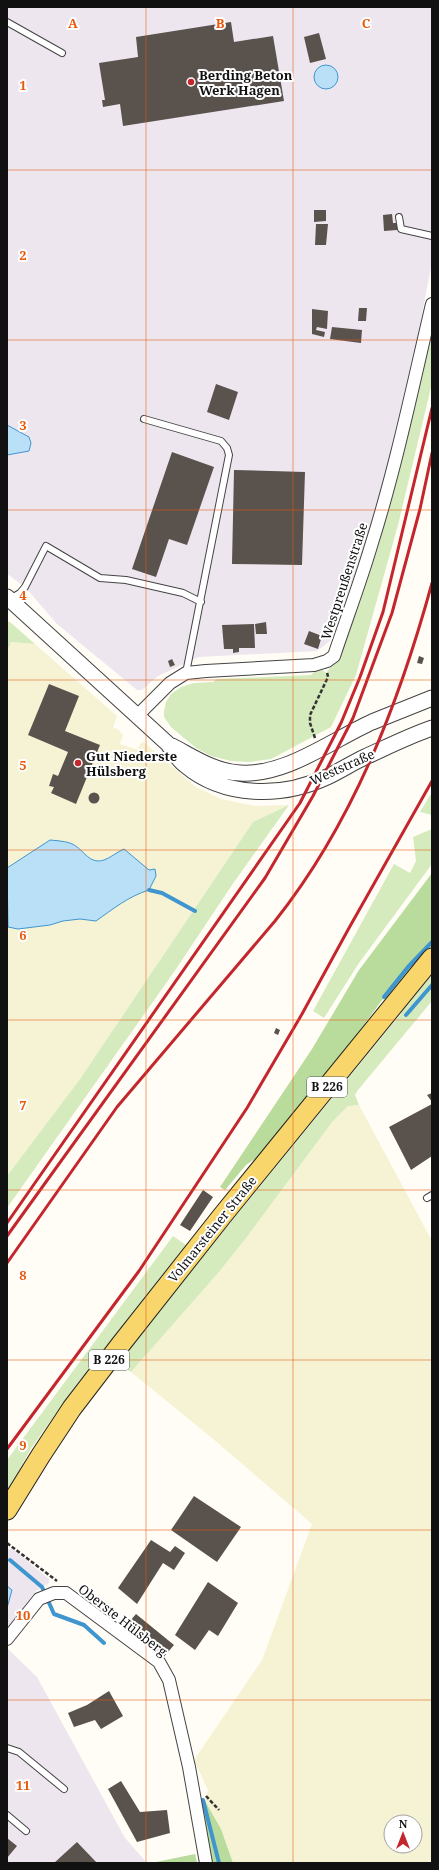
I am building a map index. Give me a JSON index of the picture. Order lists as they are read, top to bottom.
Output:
{
  "streets": {
    "main road": ["B 226", "Volmarsteiner Straße"],
    "street": ["Westpreußenstraße", "Weststraße", "Oberste Hülsberg"]
  },
  "places": ["Berding Beton Werk Hagen", "Gut Niederste Hülsberg"],
  "north": "top",
  "grid": {
    "columns": ["A", "B", "C"],
    "rows": [
      "1",
      "2",
      "3",
      "4",
      "5",
      "6",
      "7",
      "8",
      "9",
      "10",
      "11"
    ]
  }
}
